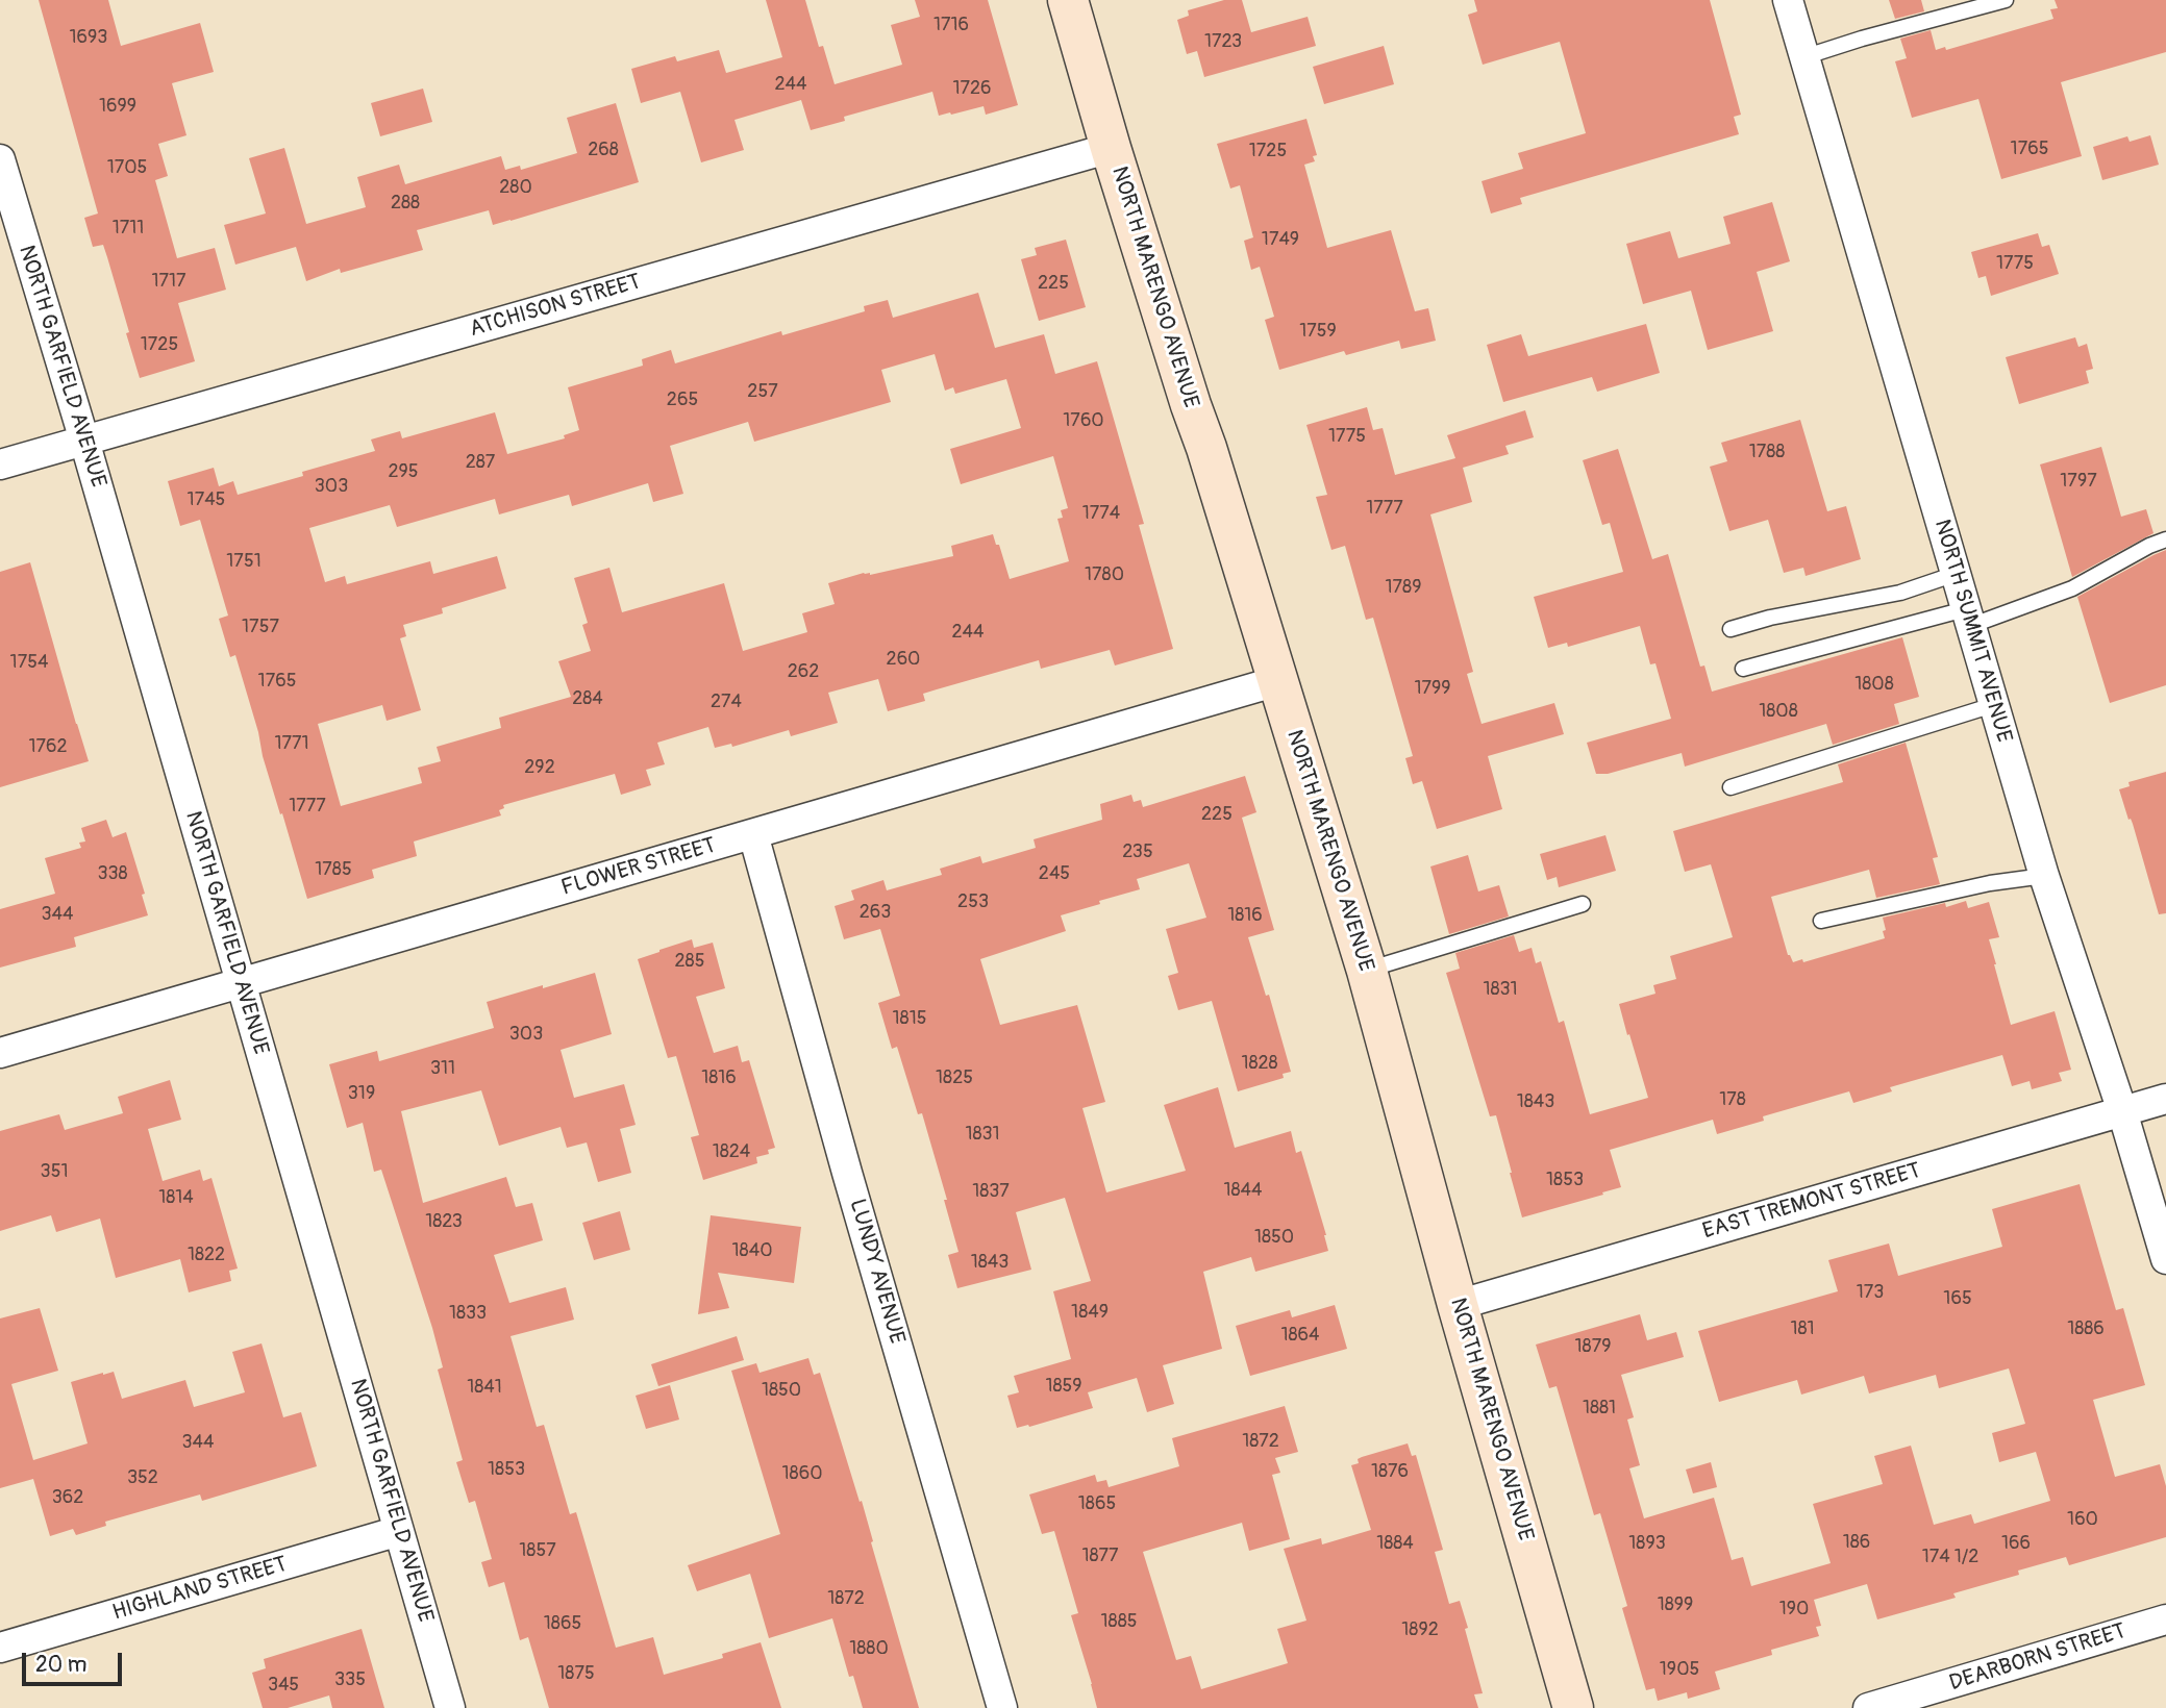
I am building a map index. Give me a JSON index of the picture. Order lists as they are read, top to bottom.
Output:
{
  "streets": {
    "street": [
      "NORTH MARENGO AVENUE",
      "ATCHISON STREET",
      "NORTH GARFIELD AVENUE",
      "NORTH SUMMIT AVENUE",
      "FLOWER STREET",
      "EAST TREMONT STREET",
      "LUNDY AVENUE",
      "HIGHLAND STREET",
      "DEARBORN STREET"
    ]
  },
  "crossings": [
    ["NORTH MARENGO AVENUE", "ATCHISON STREET"],
    ["NORTH MARENGO AVENUE", "FLOWER STREET"],
    ["NORTH MARENGO AVENUE", "EAST TREMONT STREET"],
    ["ATCHISON STREET", "NORTH GARFIELD AVENUE"],
    ["NORTH GARFIELD AVENUE", "FLOWER STREET"],
    ["NORTH GARFIELD AVENUE", "HIGHLAND STREET"],
    ["NORTH SUMMIT AVENUE", "EAST TREMONT STREET"],
    ["FLOWER STREET", "LUNDY AVENUE"]
  ],
  "house_numbers": [
    "1716",
    "1693",
    "1723",
    "244",
    "1726",
    "1699",
    "1765",
    "268",
    "1725",
    "1705",
    "280",
    "288",
    "1711",
    "1749",
    "1775",
    "1717",
    "225",
    "1759",
    "1725",
    "257",
    "265",
    "1760",
    "1775",
    "1788",
    "287",
    "295",
    "1797",
    "303",
    "1745",
    "1777",
    "1774",
    "1751",
    "1780",
    "1789",
    "1757",
    "244",
    "260",
    "1754",
    "262",
    "1765",
    "1808",
    "1799",
    "284",
    "274",
    "1808",
    "1771",
    "1762",
    "292",
    "1777",
    "225",
    "235",
    "1785",
    "338",
    "245",
    "253",
    "263",
    "344",
    "1816",
    "285",
    "1831",
    "1815",
    "303",
    "1828",
    "311",
    "1816",
    "1825",
    "319",
    "178",
    "1843",
    "1831",
    "1824",
    "351",
    "1853",
    "1844",
    "1837",
    "1814",
    "1823",
    "1850",
    "1840",
    "1822",
    "1843",
    "173",
    "165",
    "1849",
    "1833",
    "181",
    "1886",
    "1864",
    "1879",
    "1859",
    "1841",
    "1850",
    "1881",
    "1872",
    "344",
    "1853",
    "1876",
    "1860",
    "352",
    "362",
    "1865",
    "160",
    "186",
    "1884",
    "1893",
    "166",
    "1857",
    "1877",
    "174 1/2",
    "1872",
    "1899",
    "190",
    "1885",
    "1865",
    "1892",
    "1880",
    "1905",
    "1875",
    "335",
    "345"
  ],
  "scale_bar": "20 m"
}
